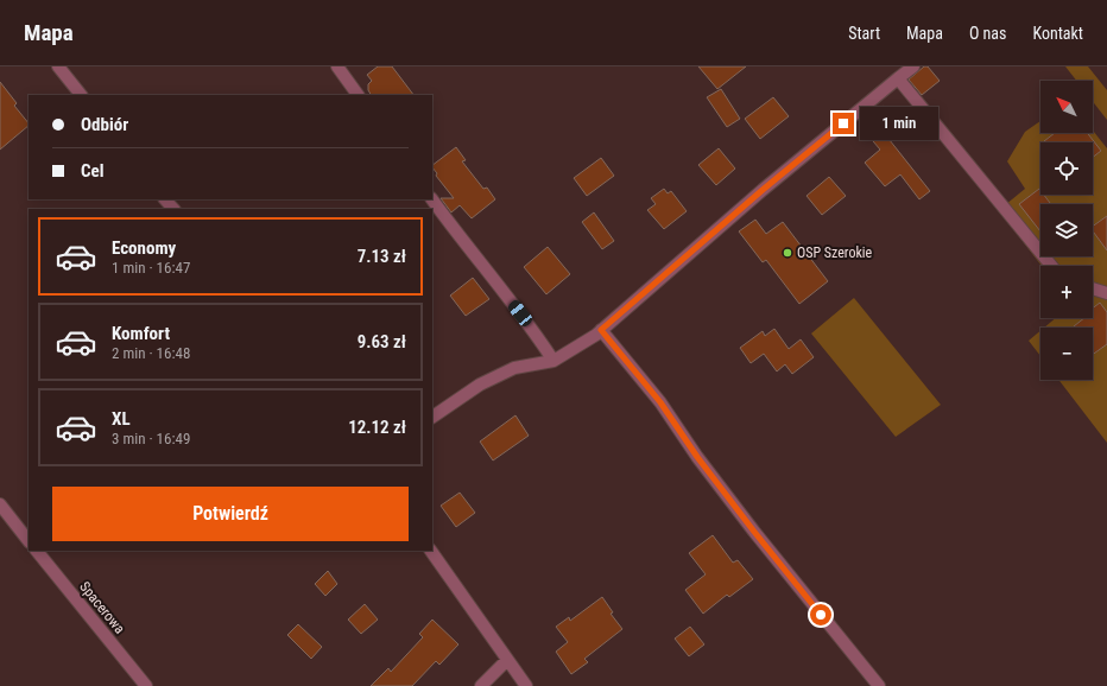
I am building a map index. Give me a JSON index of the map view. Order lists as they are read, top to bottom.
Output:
{
  "streets": {
    "street": ["Spacerowa"]
  },
  "places": ["OSP Szerokie"],
  "north": "top left",
  "page": {
    "header": "Mapa",
    "nav": [
      "Start",
      "Mapa",
      "O nas",
      "Kontakt"
    ],
    "map_buttons": ["+", "−"],
    "banner": ["Odbiór", "Cel"],
    "bubble": "1 min",
    "list": [
      {
        "name": "Economy",
        "note": "1 min · 16:47",
        "value": "7.13 zł"
      },
      {
        "name": "Komfort",
        "note": "2 min · 16:48",
        "value": "9.63 zł"
      },
      {
        "name": "XL",
        "note": "3 min · 16:49",
        "value": "12.12 zł"
      }
    ],
    "buttons": "Potwierdź"
  }
}
